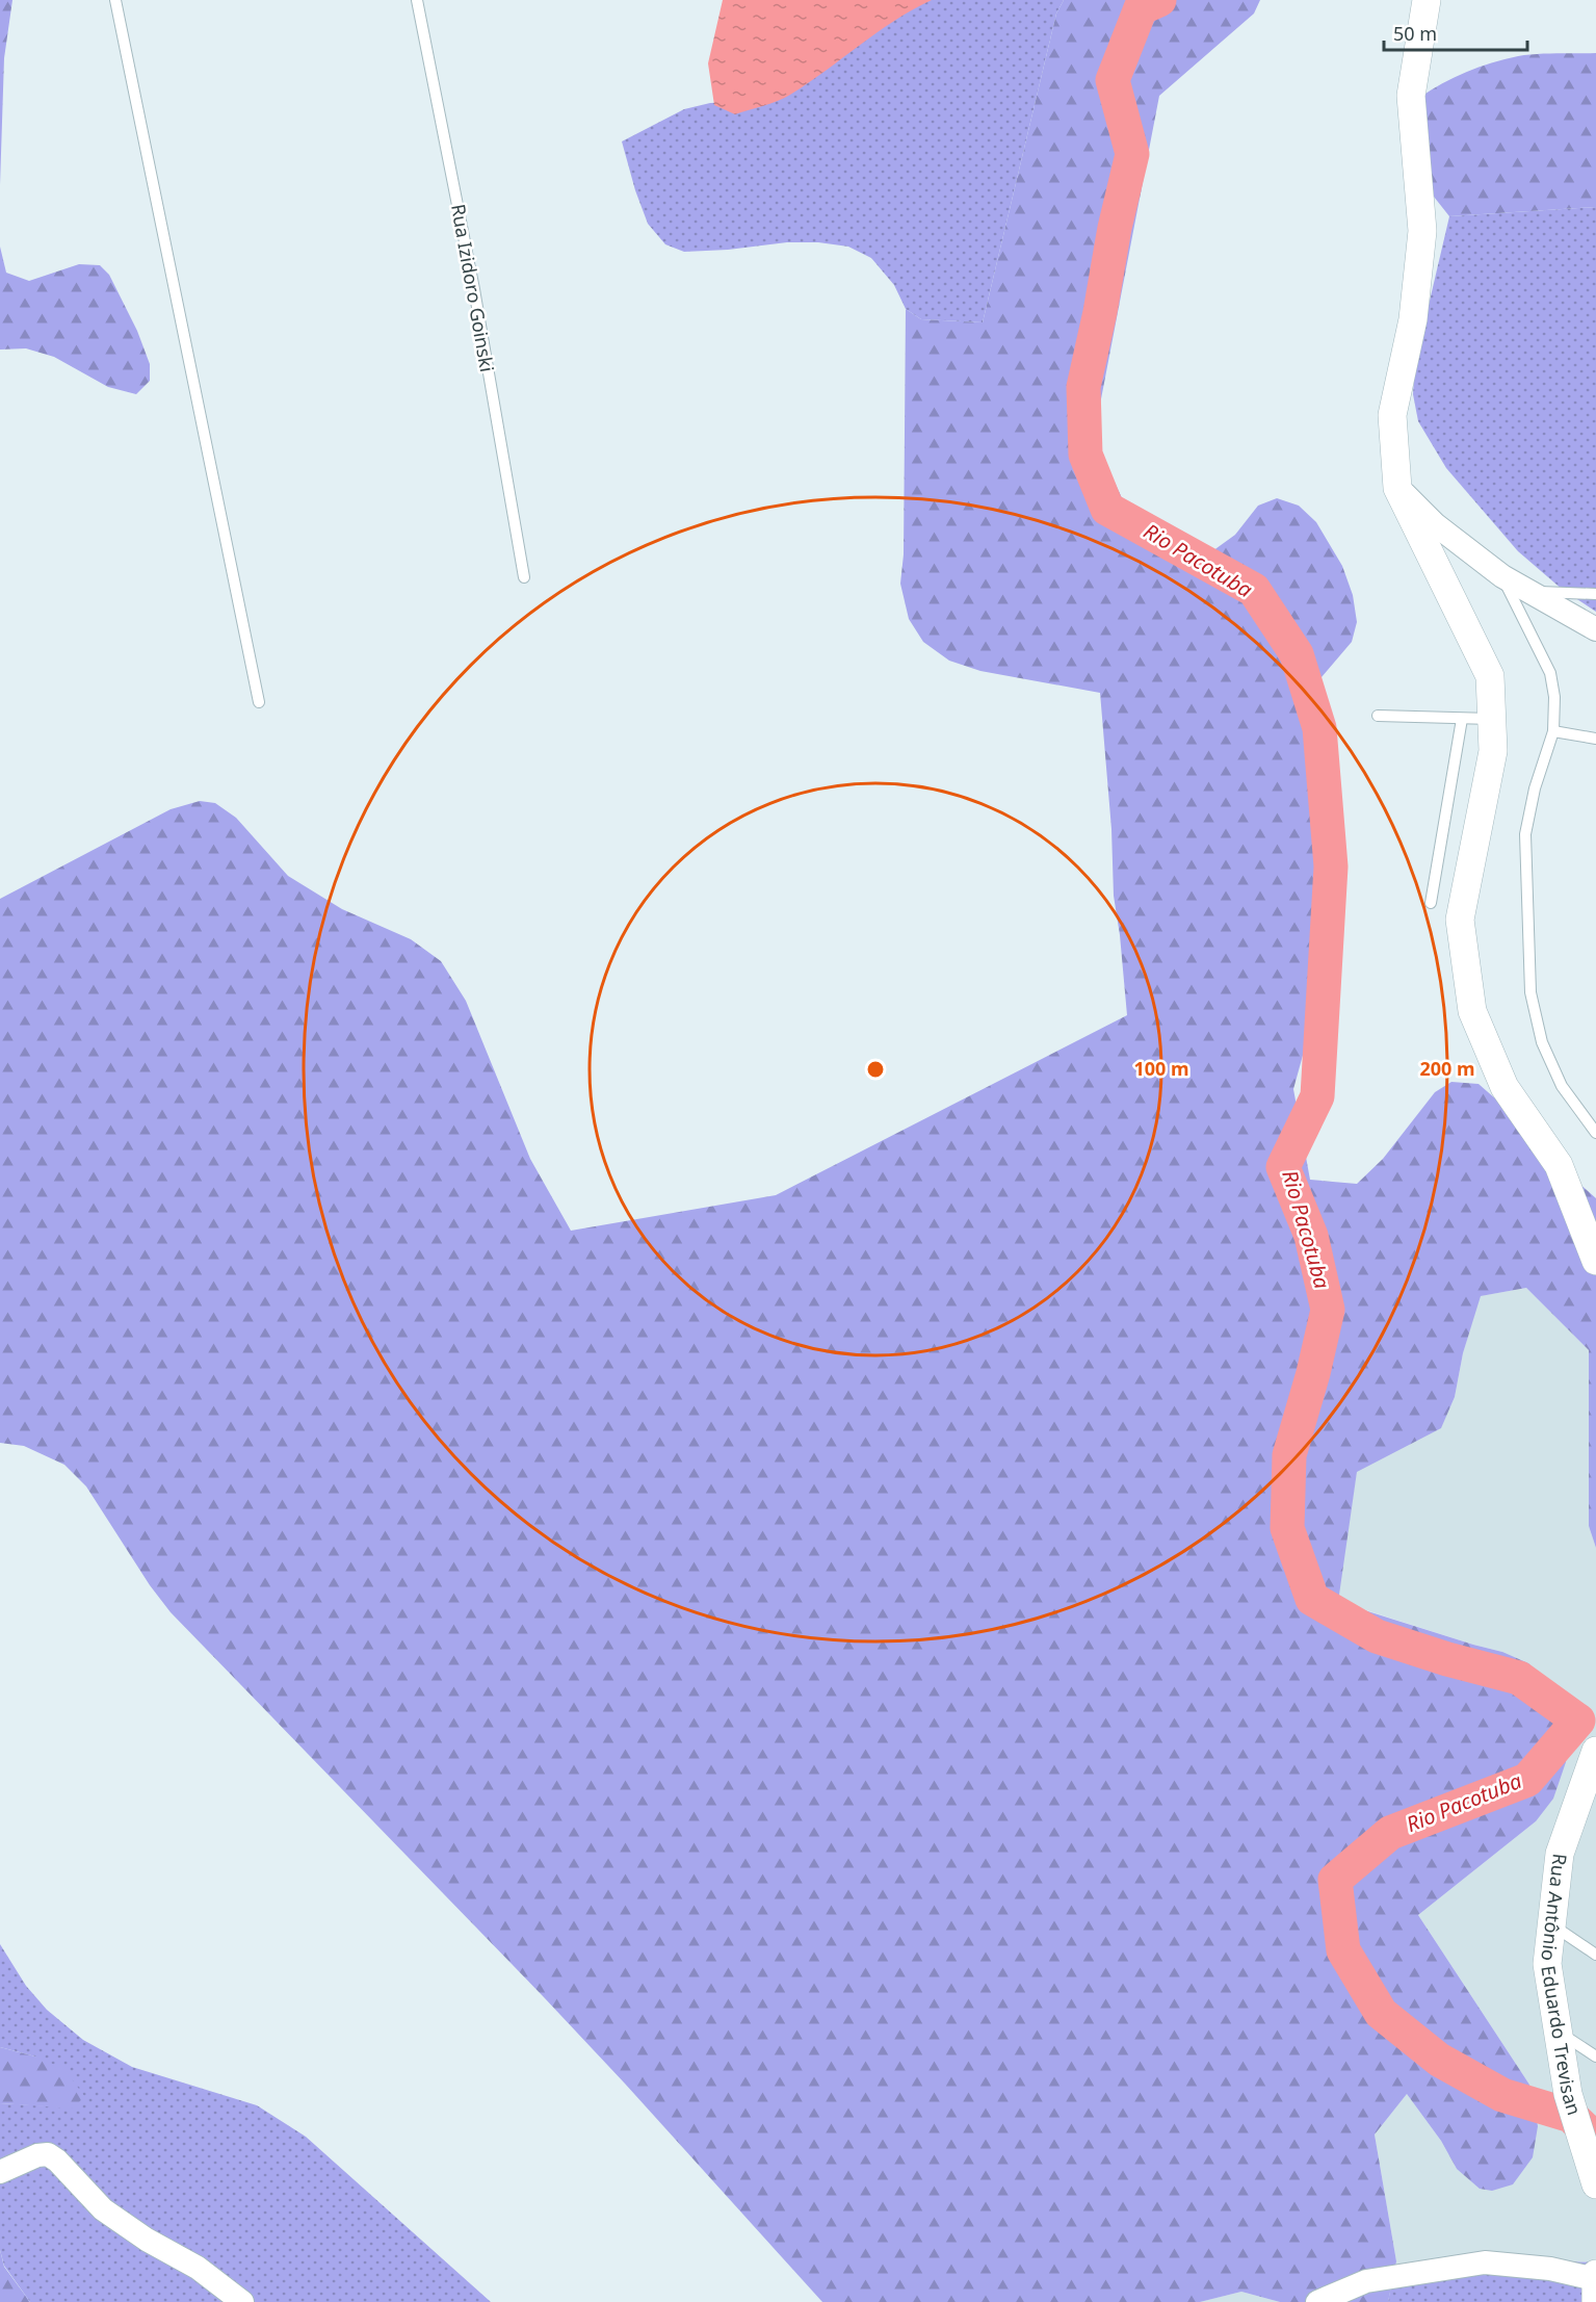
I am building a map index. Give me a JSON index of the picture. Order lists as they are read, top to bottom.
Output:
{
  "streets": {
    "street": ["Rua Antônio Eduardo Trevisan"],
    "lane": ["Rua Izidoro Goinski"]
  },
  "water": ["Rio Pacotuba"],
  "scale_bar": "50 m",
  "rings": ["100 m", "200 m"]
}
